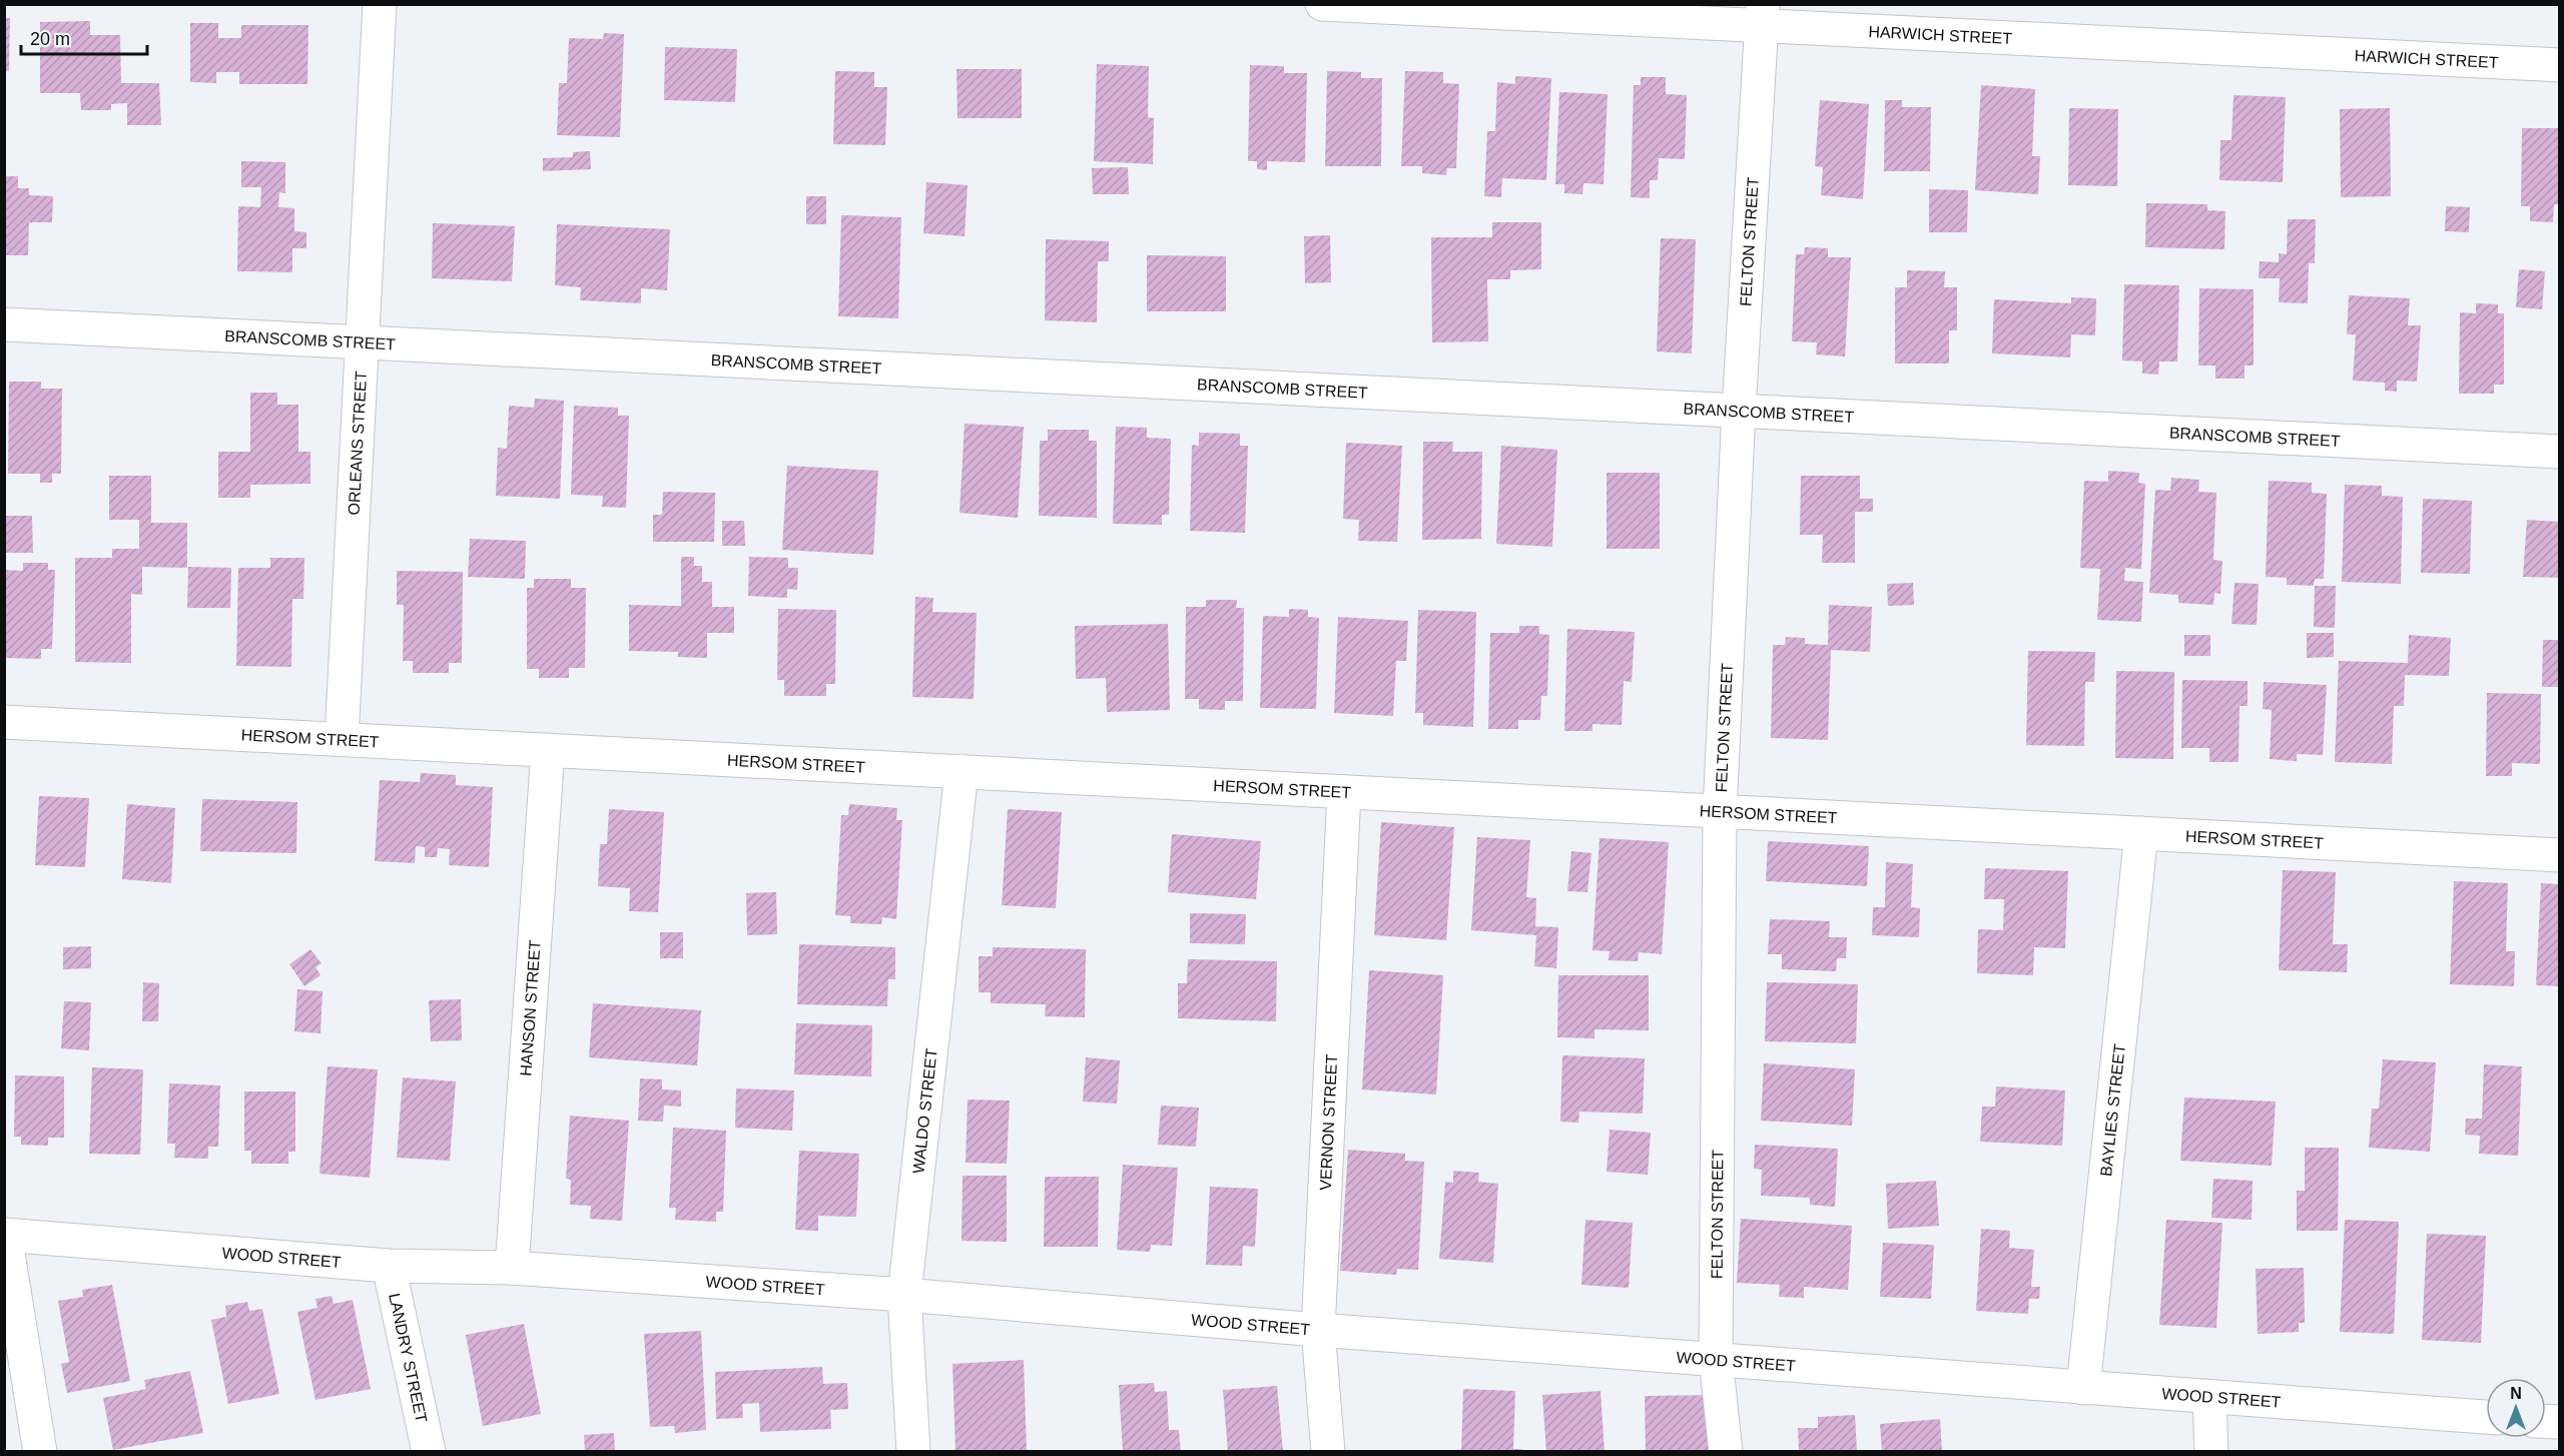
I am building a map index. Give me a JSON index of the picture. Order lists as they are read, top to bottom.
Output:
{
  "streets": {
    "street": [
      "HARWICH STREET",
      "FELTON STREET",
      "BRANSCOMB STREET",
      "ORLEANS STREET",
      "HERSOM STREET",
      "HANSON STREET",
      "BAYLIES STREET",
      "WALDO STREET",
      "VERNON STREET",
      "WOOD STREET",
      "LANDRY STREET"
    ]
  },
  "crossings": [
    ["HARWICH STREET", "FELTON STREET"],
    ["FELTON STREET", "BRANSCOMB STREET"],
    ["FELTON STREET", "HERSOM STREET"],
    ["FELTON STREET", "WOOD STREET"],
    ["BRANSCOMB STREET", "ORLEANS STREET"],
    ["ORLEANS STREET", "HERSOM STREET"],
    ["HERSOM STREET", "HANSON STREET"],
    ["HERSOM STREET", "BAYLIES STREET"],
    ["HERSOM STREET", "WALDO STREET"],
    ["HERSOM STREET", "VERNON STREET"],
    ["HANSON STREET", "WOOD STREET"],
    ["BAYLIES STREET", "WOOD STREET"],
    ["WALDO STREET", "WOOD STREET"],
    ["VERNON STREET", "WOOD STREET"],
    ["WOOD STREET", "LANDRY STREET"]
  ],
  "scale_bar": "20 m",
  "north": "top"
}
